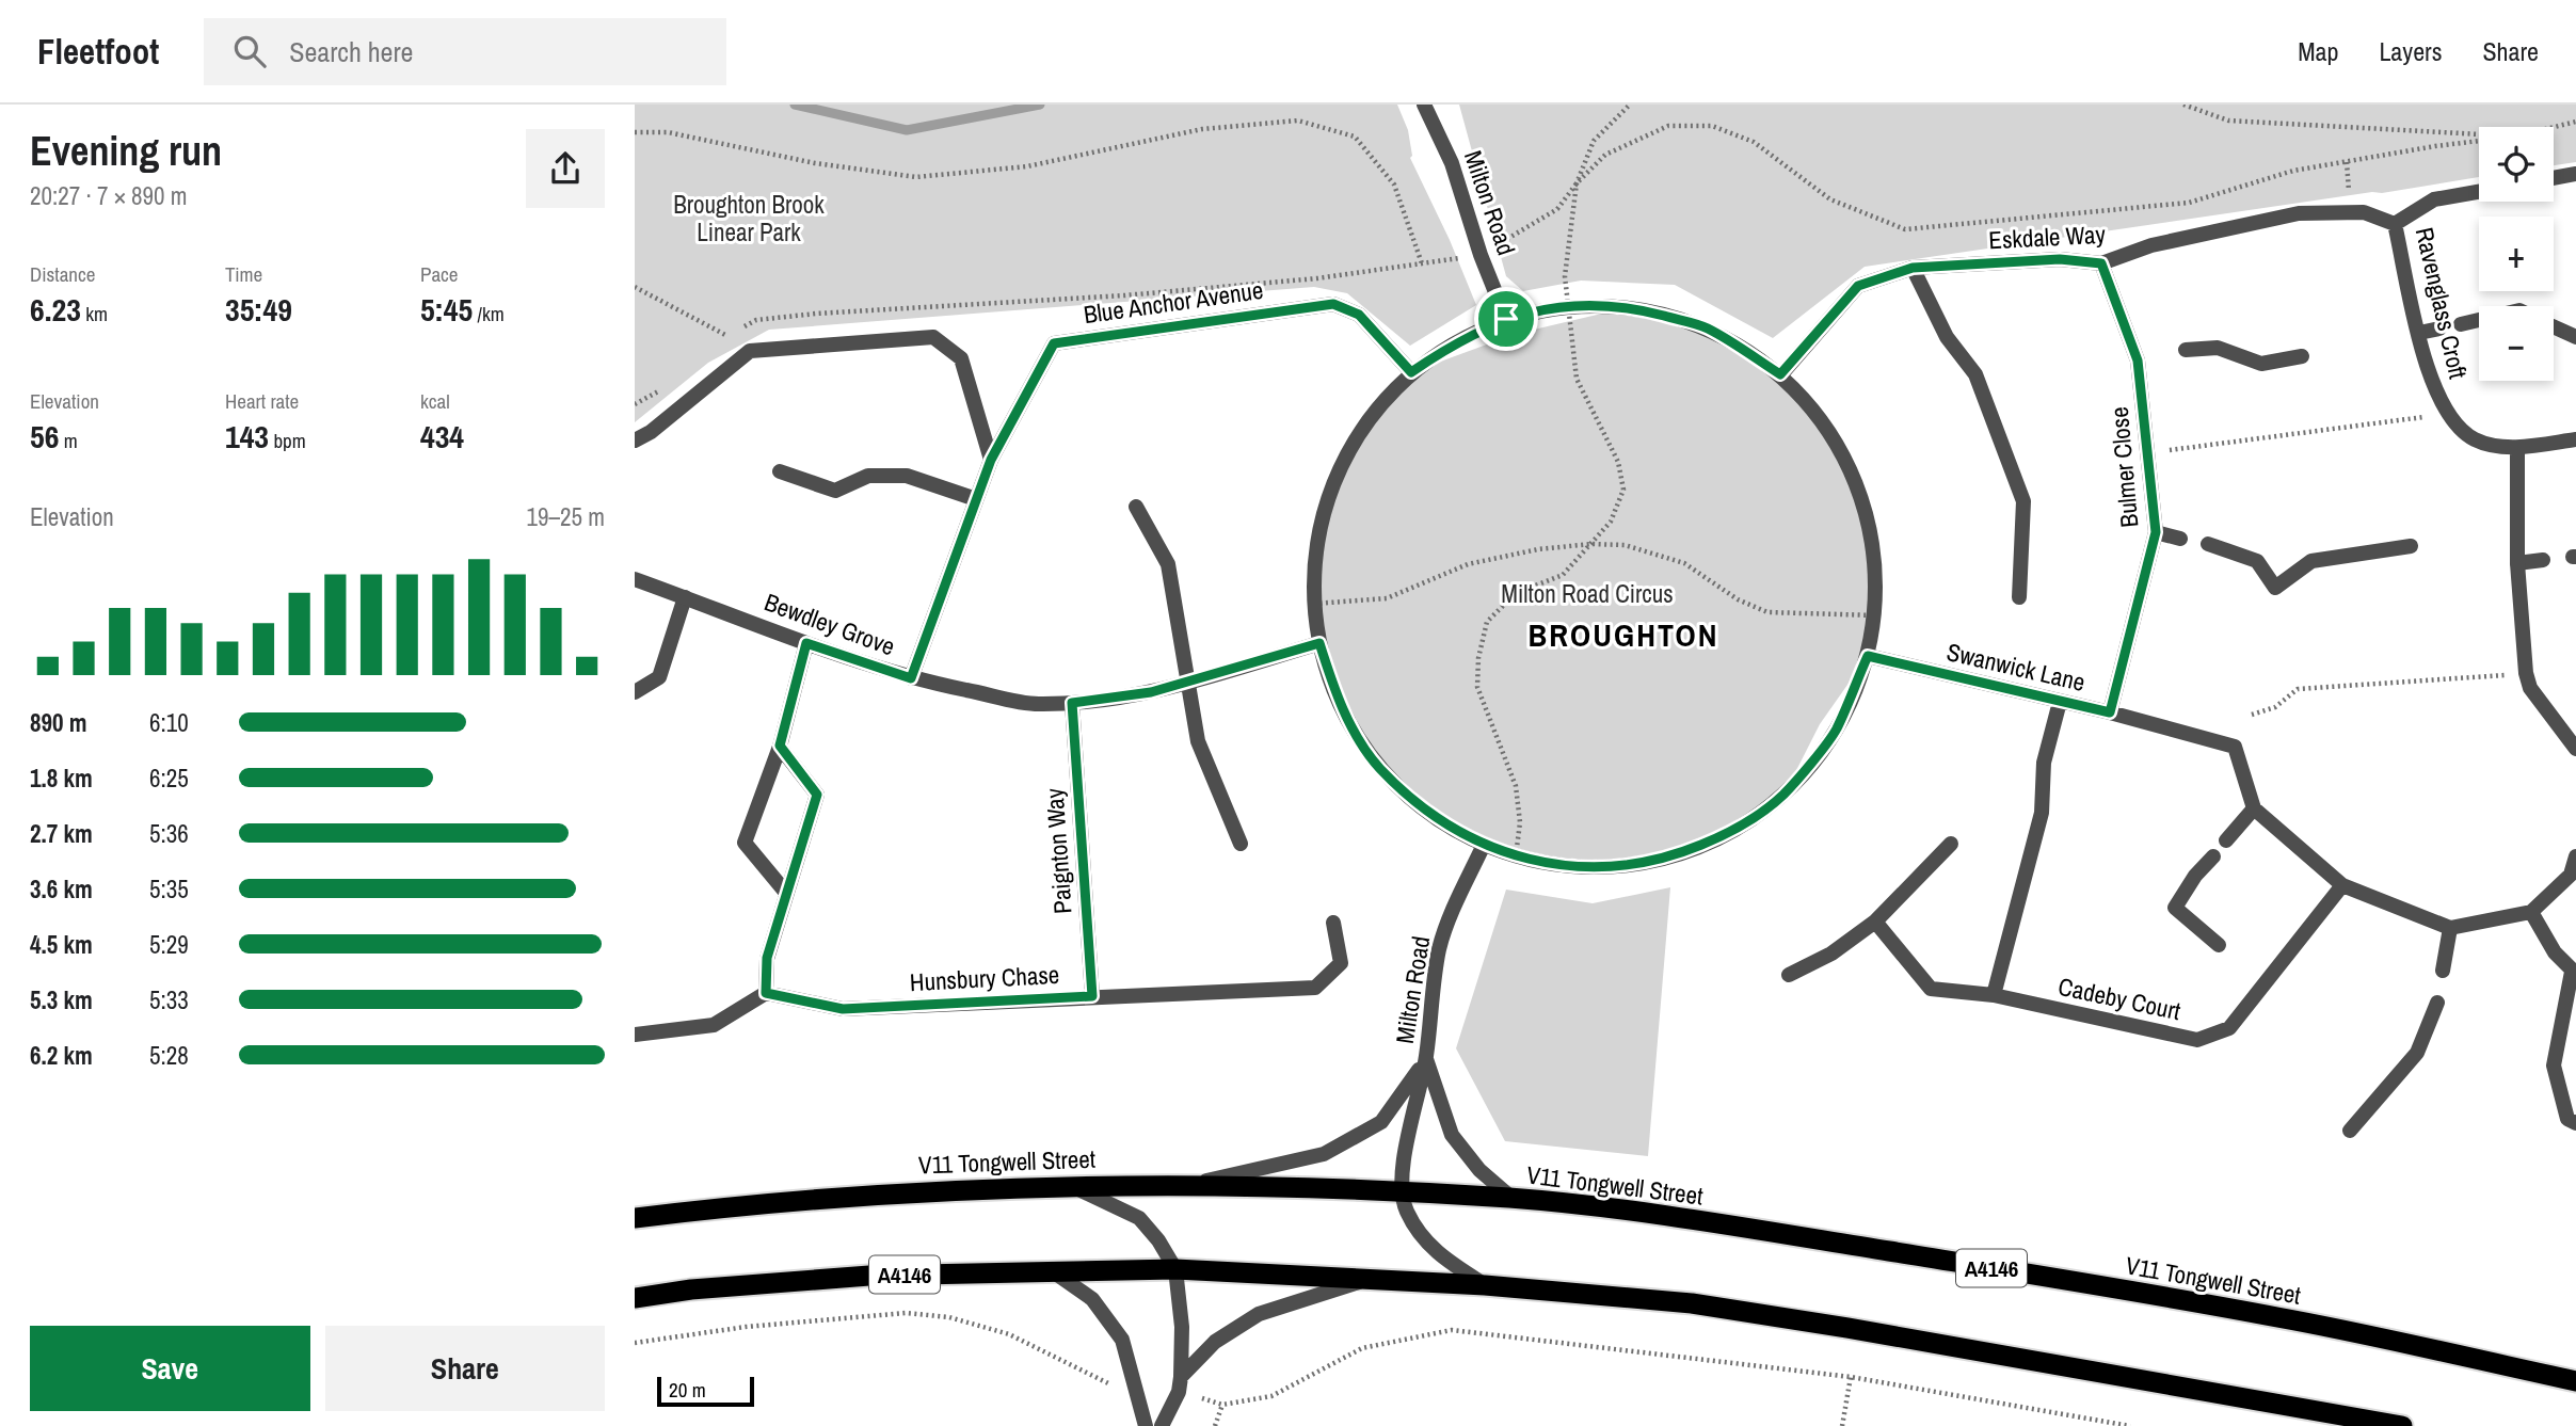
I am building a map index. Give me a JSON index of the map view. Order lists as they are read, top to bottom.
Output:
{
  "streets": {
    "highway": ["V11 Tongwell Street", "A4146"],
    "street": [
      "Milton Road",
      "Eskdale Way",
      "Blue Anchor Avenue",
      "Ravenglass Croft",
      "Bulmer Close",
      "Bewdley Grove",
      "Swanwick Lane",
      "Paignton Way",
      "Hunsbury Chase",
      "Cadeby Court"
    ]
  },
  "crossings": [
    ["Milton Road", "V11 Tongwell Street"],
    ["Milton Road", "A4146"],
    ["Eskdale Way", "Ravenglass Croft"],
    ["Eskdale Way", "Bulmer Close"],
    ["Blue Anchor Avenue", "Bewdley Grove"],
    ["Bulmer Close", "Swanwick Lane"],
    ["Bewdley Grove", "Paignton Way"],
    ["Paignton Way", "Hunsbury Chase"]
  ],
  "districts": ["BROUGHTON"],
  "parks": ["Broughton Brook Linear Park", "Milton Road Circus"],
  "scale_bar": "20 m",
  "page": {
    "header": "Fleetfoot",
    "search": "Search here",
    "nav": ["Map", "Layers", "Share"],
    "heading": ["Evening run", "20:27 · 7 × 890 m"],
    "map_buttons": ["+", "−"],
    "stats": [
      ["Distance", "6.23 km"],
      ["Time", "35:49"],
      ["Pace", "5:45 /km"],
      ["Elevation", "56 m"],
      ["Heart rate", "143 bpm"],
      ["kcal", "434"]
    ],
    "chart": ["Elevation", "19–25 m"],
    "list": [
      {
        "name": "890 m",
        "note": "6:10"
      },
      {
        "name": "1.8 km",
        "note": "6:25"
      },
      {
        "name": "2.7 km",
        "note": "5:36"
      },
      {
        "name": "3.6 km",
        "note": "5:35"
      },
      {
        "name": "4.5 km",
        "note": "5:29"
      },
      {
        "name": "5.3 km",
        "note": "5:33"
      },
      {
        "name": "6.2 km",
        "note": "5:28"
      }
    ],
    "buttons": ["Save", "Share"],
    "scale": "20 m"
  }
}
